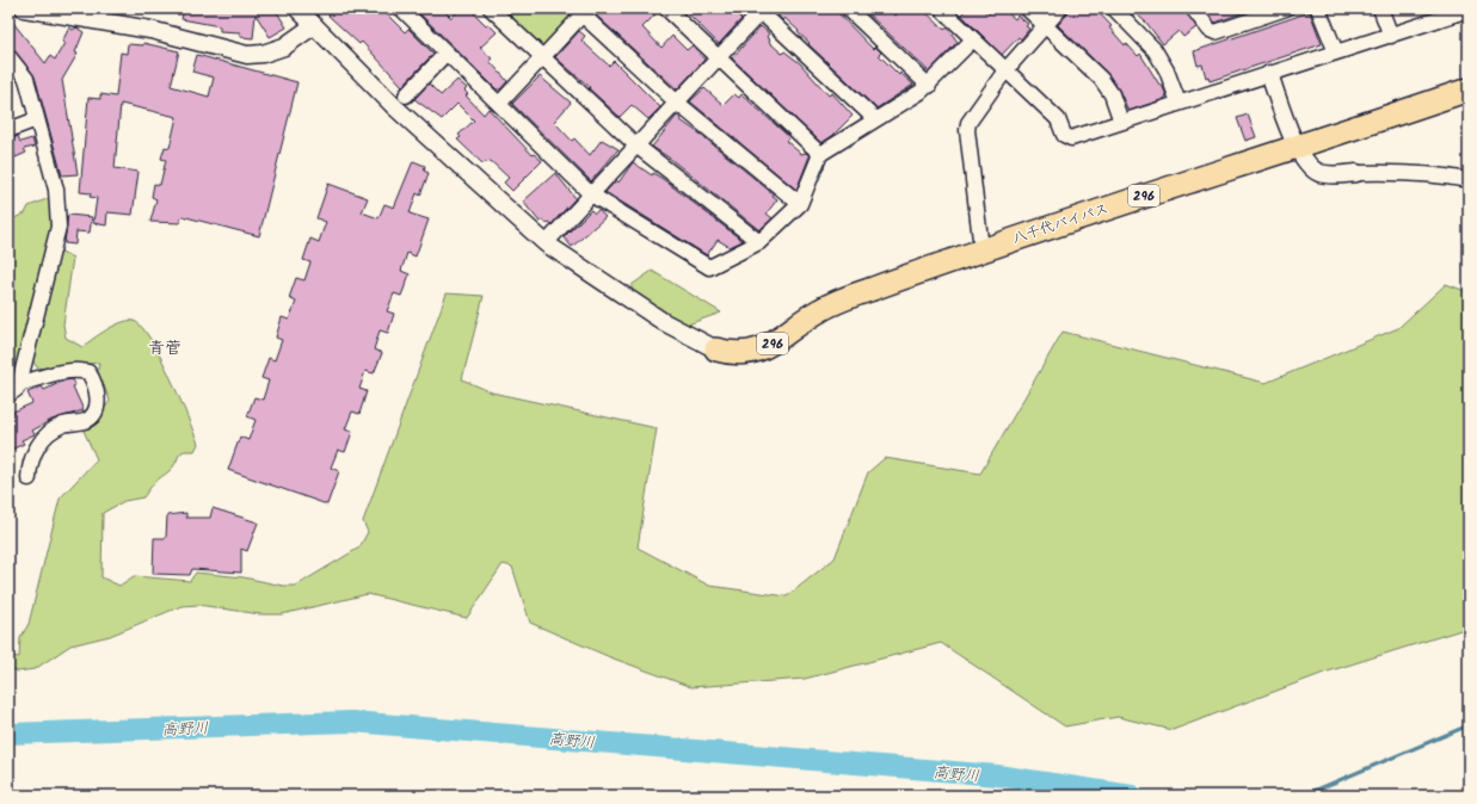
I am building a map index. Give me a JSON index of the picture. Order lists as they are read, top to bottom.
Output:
{
  "streets": {
    "highway": ["296", "八千代バイパス"]
  },
  "districts": ["青菅"],
  "water": ["高野川"]
}
